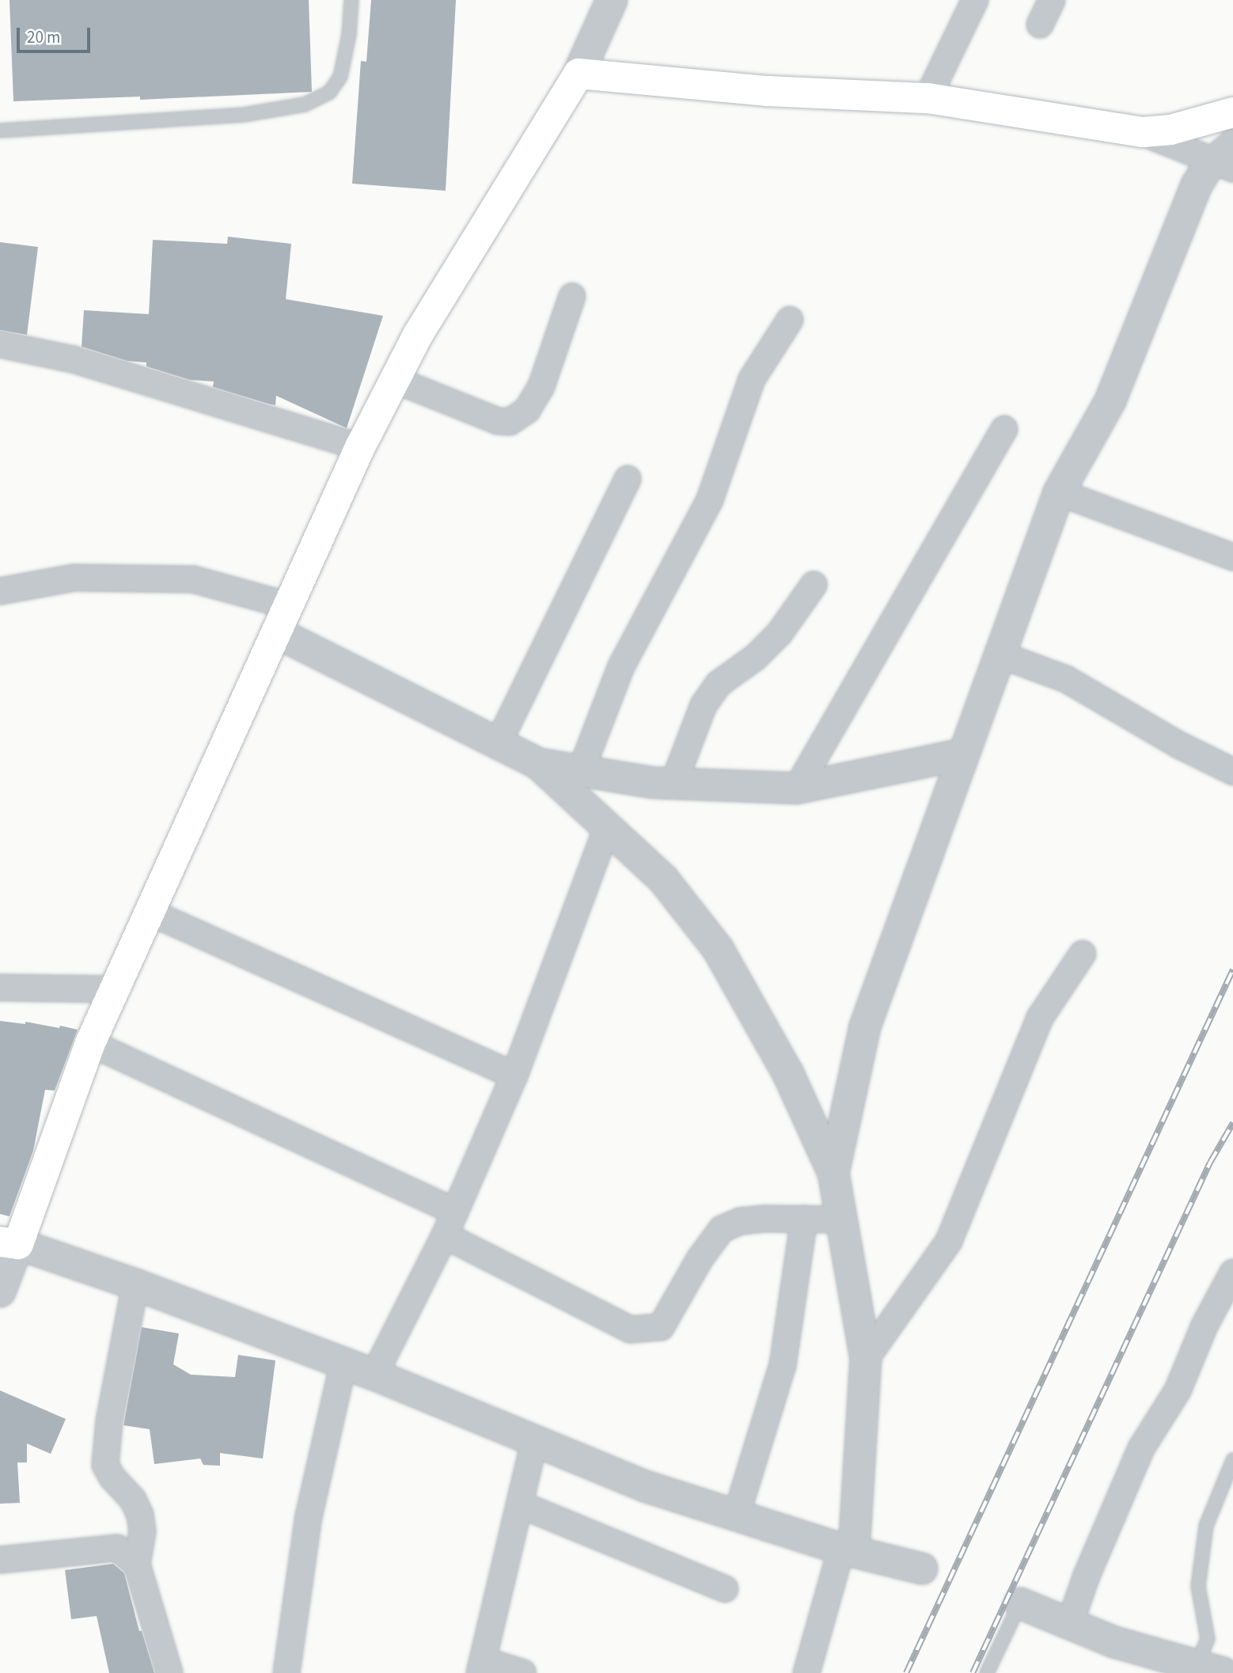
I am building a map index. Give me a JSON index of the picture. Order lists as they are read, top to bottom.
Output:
{
  "scale_bar": "20 m"
}
